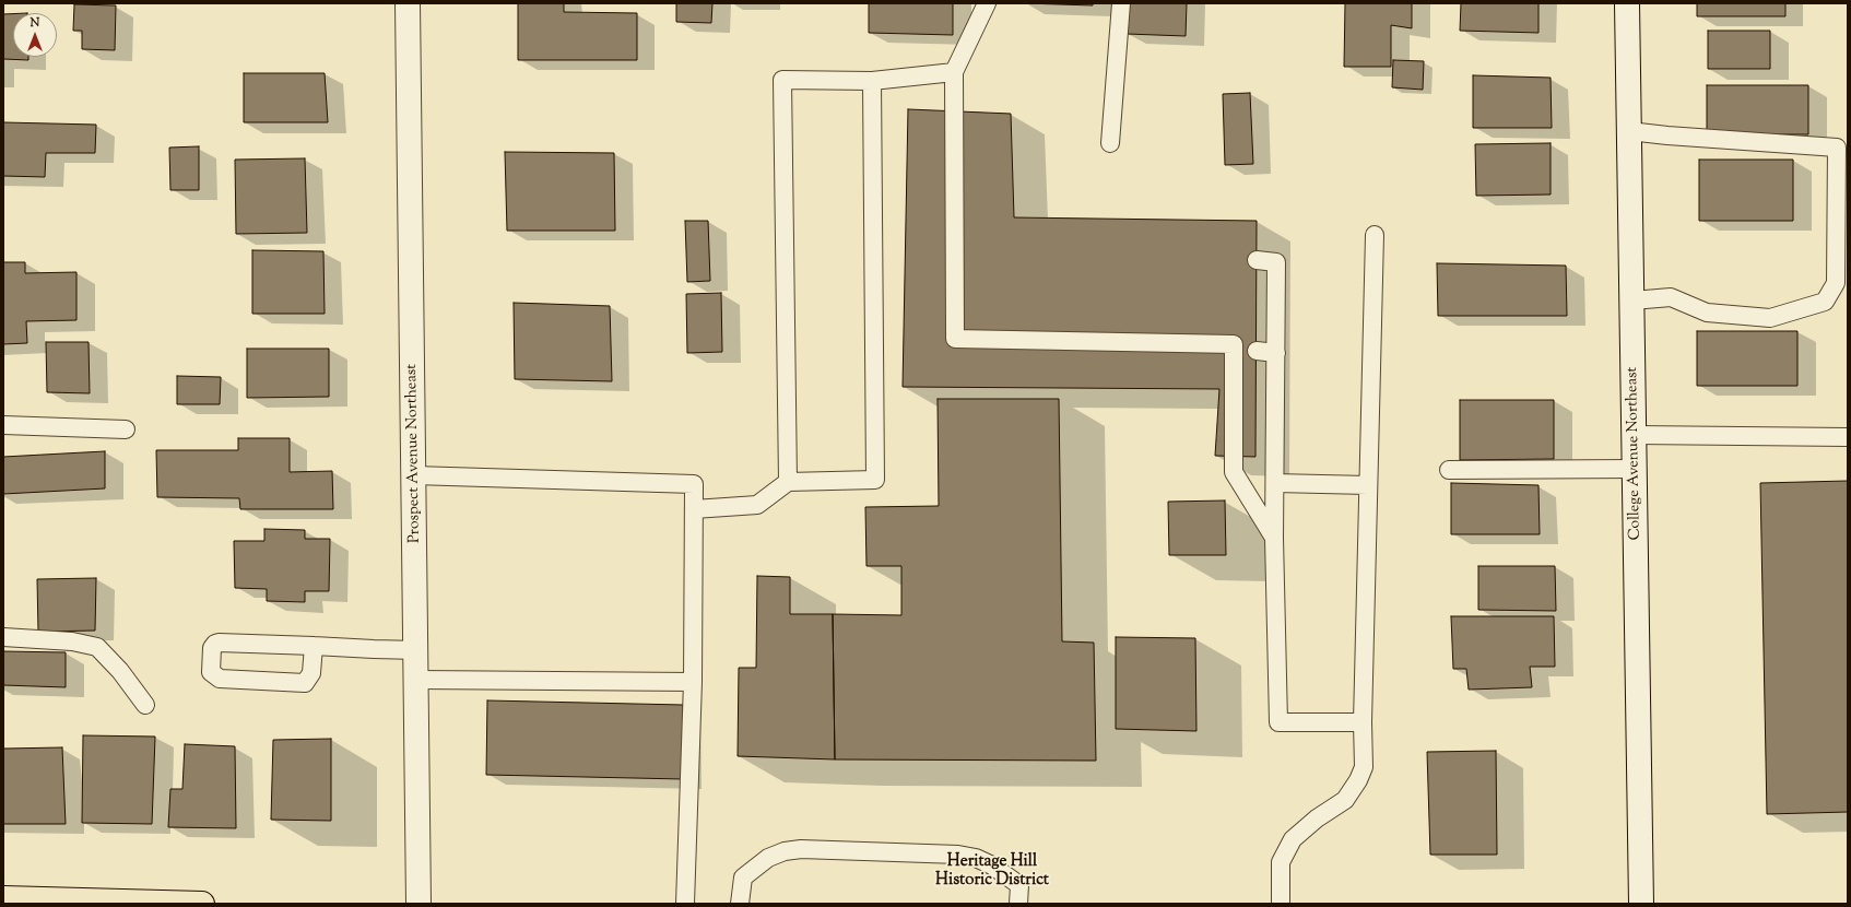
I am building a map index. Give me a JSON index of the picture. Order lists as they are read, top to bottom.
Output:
{
  "streets": {
    "street": ["Prospect Avenue Northeast", "College Avenue Northeast"]
  },
  "districts": ["Heritage Hill Historic District"],
  "north": "top"
}
